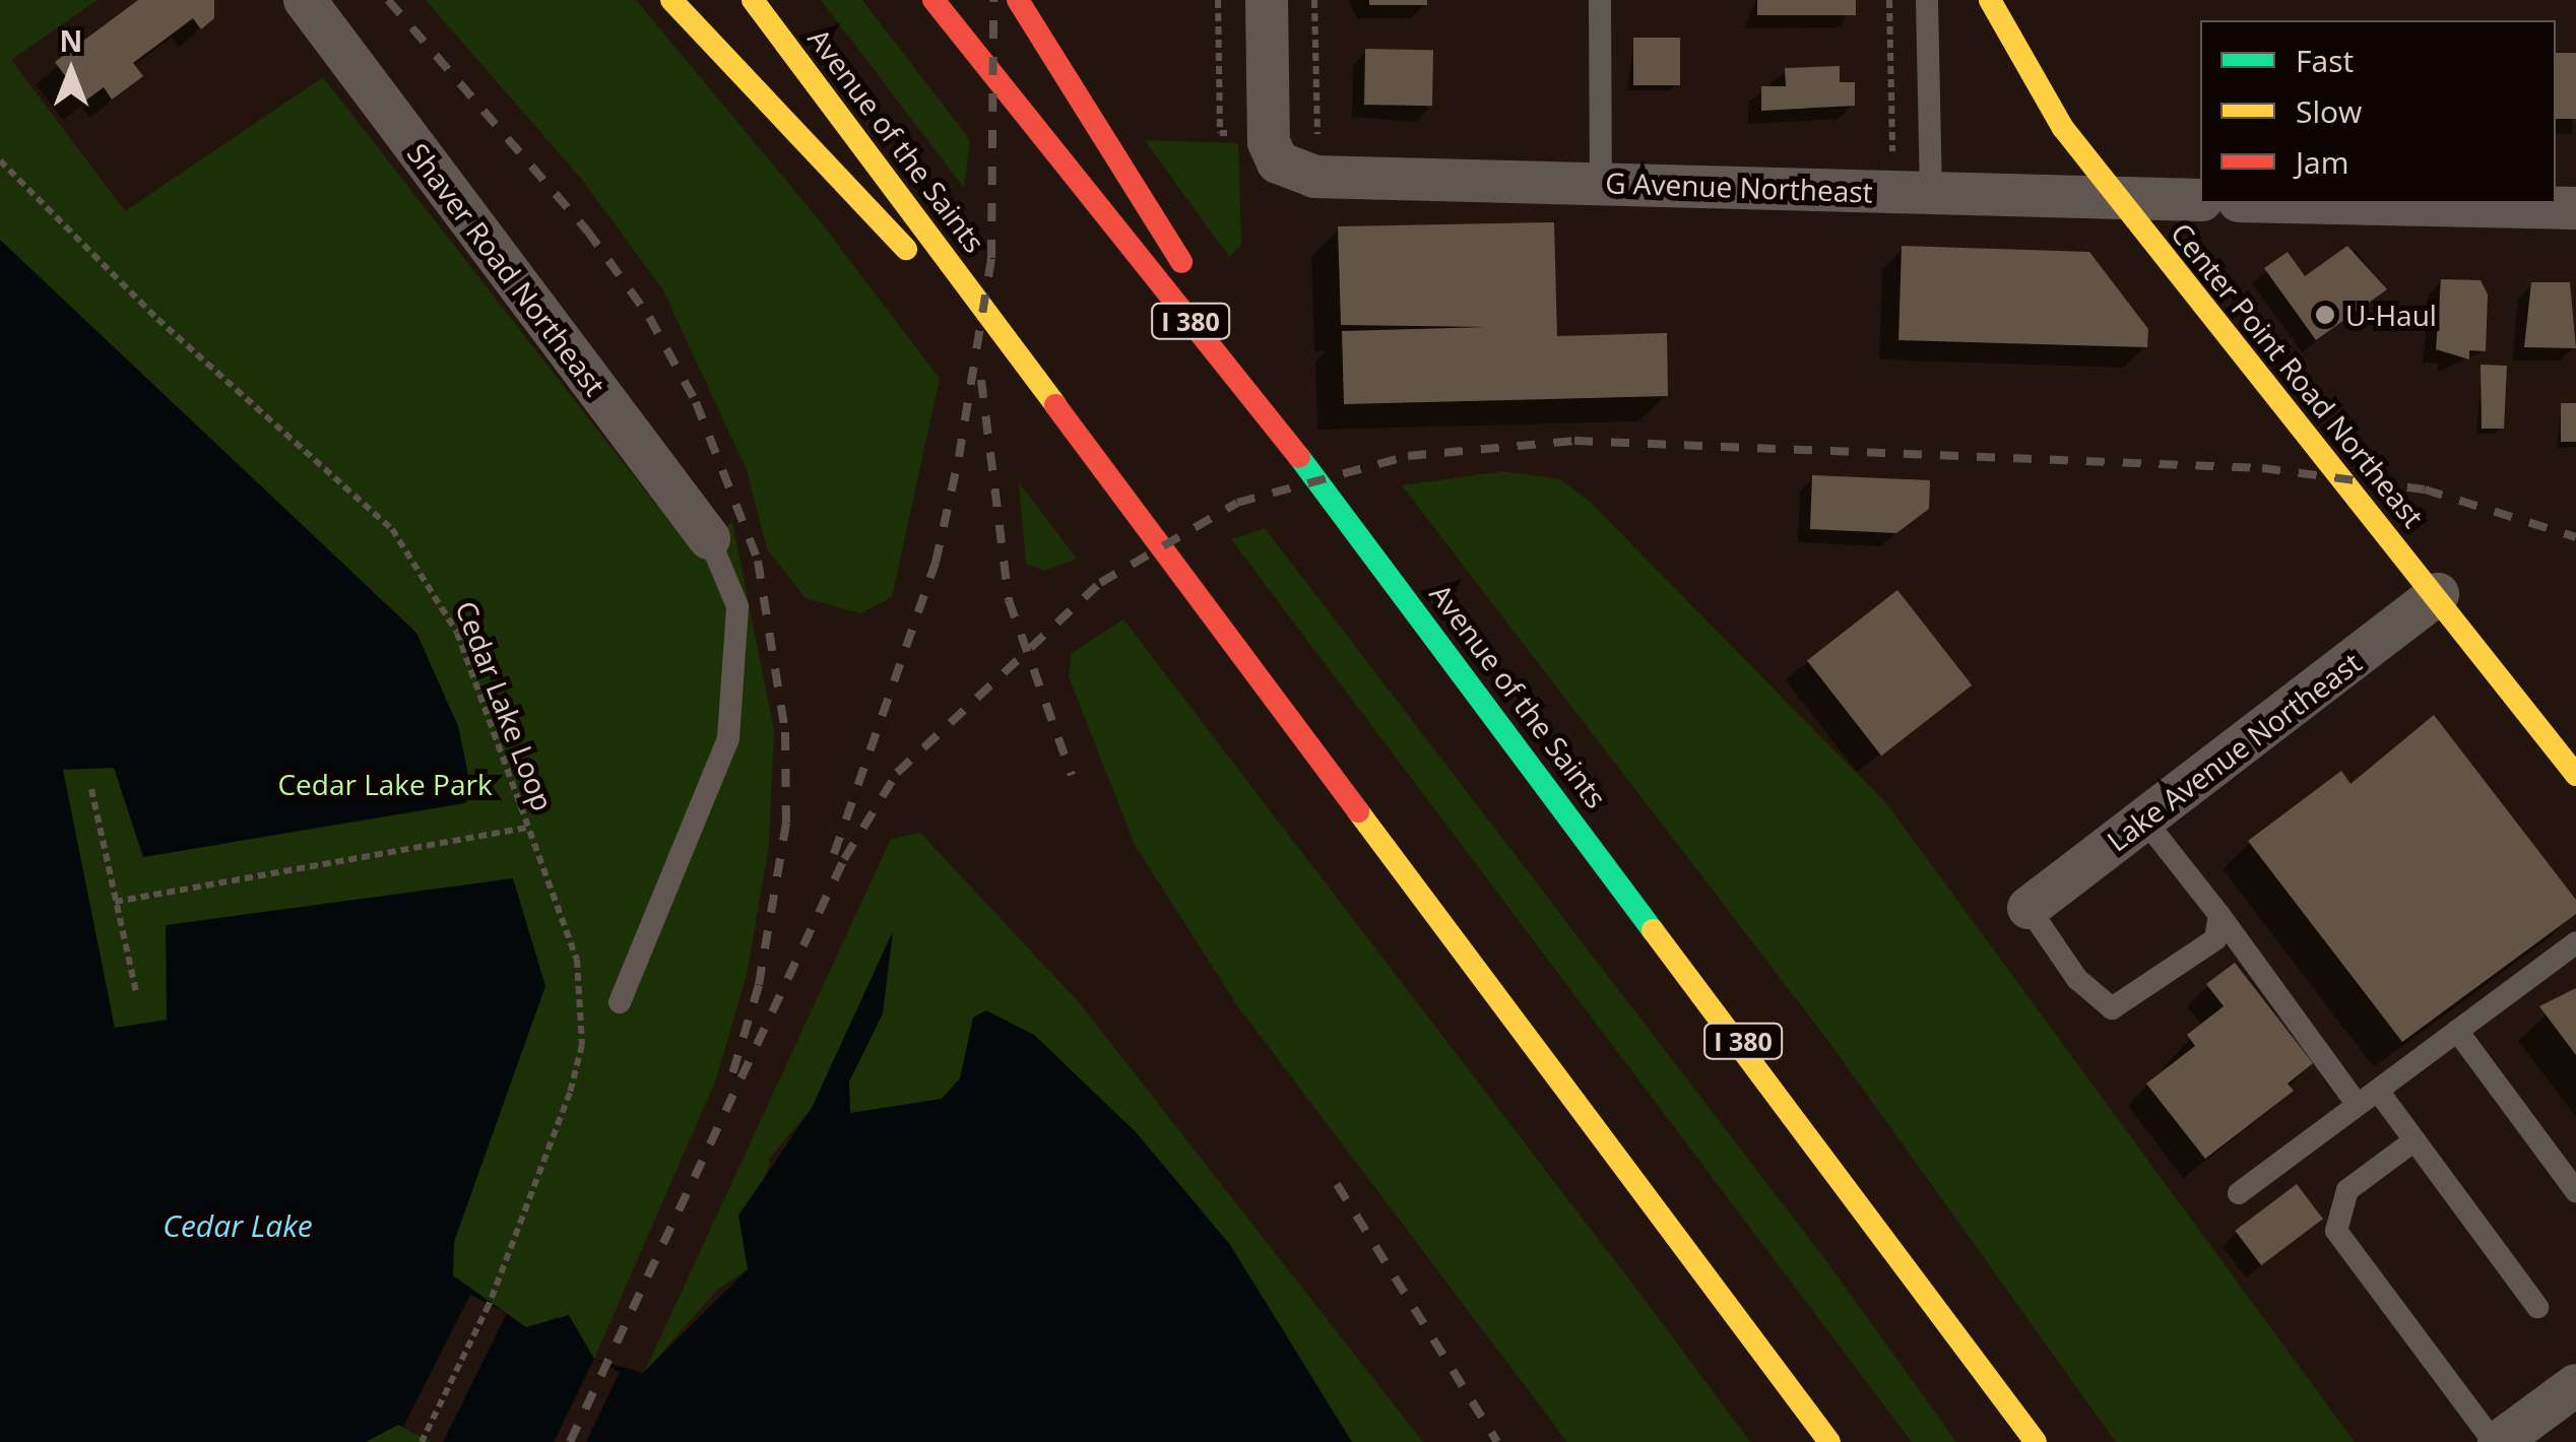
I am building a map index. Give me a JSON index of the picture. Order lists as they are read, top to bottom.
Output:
{
  "streets": {
    "main road": ["Avenue of the Saints", "I 380", "Center Point Road Northeast"],
    "street": ["G Avenue Northeast", "Shaver Road Northeast", "Lake Avenue Northeast"],
    "path": ["Cedar Lake Loop"]
  },
  "crossings": [
    ["G Avenue Northeast", "Center Point Road Northeast"],
    ["Center Point Road Northeast", "Lake Avenue Northeast"]
  ],
  "water": ["Cedar Lake"],
  "parks": ["Cedar Lake Park"],
  "places": ["U-Haul"],
  "legend": ["Fast", "Slow", "Jam"],
  "north": "top"
}
